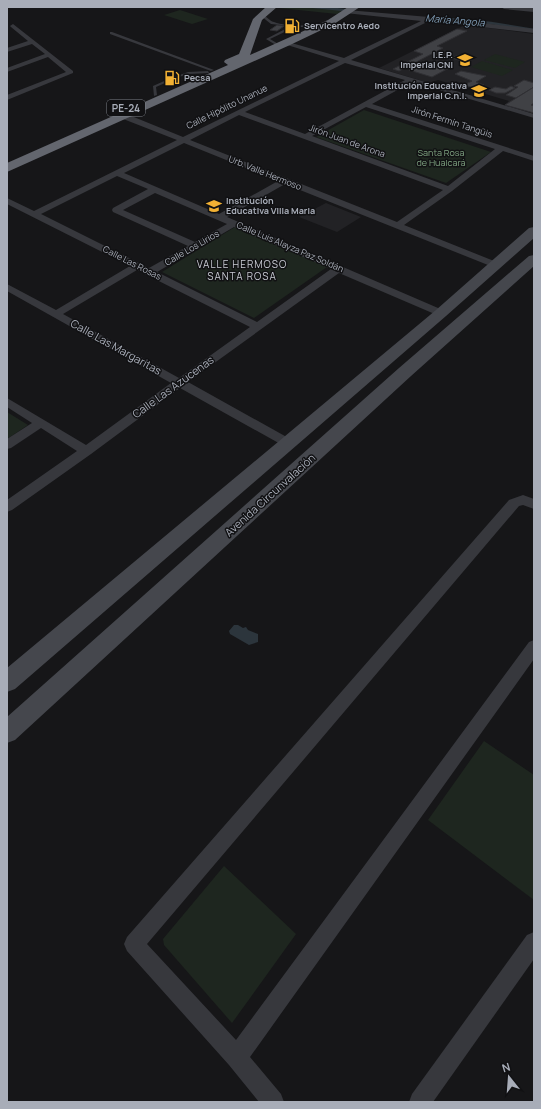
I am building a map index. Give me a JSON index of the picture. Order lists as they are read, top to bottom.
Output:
{
  "streets": {
    "highway": ["PE-24"],
    "street": [
      "Calle Hipólito Unanue",
      "Jirón Fermín Tangüis",
      "Jirón Juan de Arona",
      "Urb. Valle Hermoso",
      "Calle Luis Alayza Paz Soldán",
      "Calle Los Lirios",
      "Calle Las Rosas",
      "Calle Las Margaritas",
      "Calle Las Azucenas",
      "Avenida Circunvalación"
    ]
  },
  "crossings": [
    ["Calle Hipólito Unanue", "Jirón Juan de Arona"],
    ["Calle Hipólito Unanue", "Urb. Valle Hermoso"],
    ["Calle Hipólito Unanue", "Calle Luis Alayza Paz Soldán"],
    ["Calle Hipólito Unanue", "Calle Las Rosas"],
    ["PE-24", "Urb. Valle Hermoso"],
    ["Urb. Valle Hermoso", "Calle Los Lirios"],
    ["Calle Luis Alayza Paz Soldán", "Calle Los Lirios"],
    ["Calle Luis Alayza Paz Soldán", "Calle Las Azucenas"],
    ["Calle Los Lirios", "Calle Las Rosas"],
    ["Calle Las Rosas", "Calle Las Azucenas"],
    ["Calle Las Margaritas", "Calle Las Azucenas"]
  ],
  "districts": ["VALLE HERMOSO SANTA ROSA"],
  "water": ["María Angola"],
  "parks": ["Santa Rosa de Hualcará"],
  "places": {
    "fuel station": ["Servicentro Aedo", "Pecsa"],
    "school or university": ["I.E.P. Imperial CNI", "Institución Educativa Imperial C.n.i.", "Institución Educativa Villa Maria"]
  },
  "north": "top"
}
